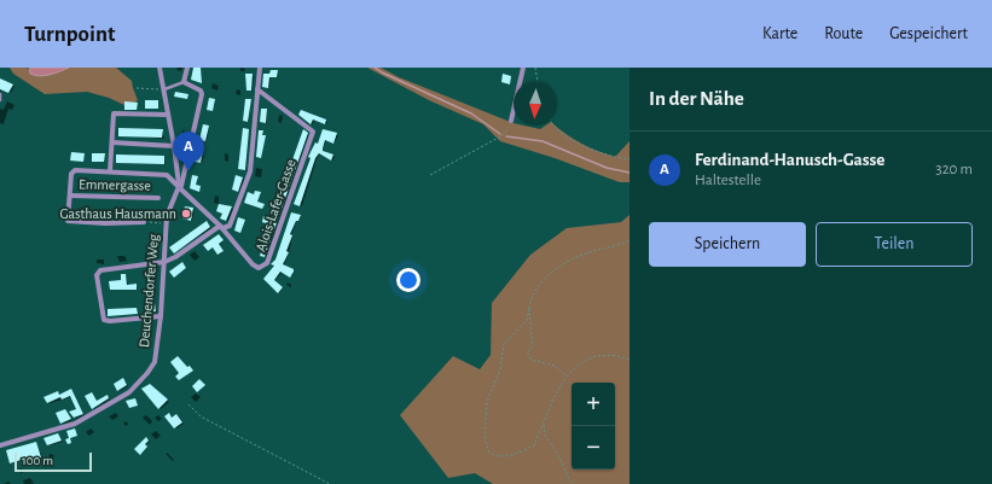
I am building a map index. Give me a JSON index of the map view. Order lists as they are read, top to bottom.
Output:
{
  "streets": {
    "street": ["Emmergasse", "Alois-Lafer-Gasse", "Deuchendorfer Weg"]
  },
  "crossings": [
    ["Emmergasse", "Alois-Lafer-Gasse"],
    ["Alois-Lafer-Gasse", "Deuchendorfer Weg"]
  ],
  "places": ["Gasthaus Hausmann"],
  "scale_bar": "100 m",
  "north": "bottom",
  "page": {
    "header": "Turnpoint",
    "nav": ["Karte", "Route", "Gespeichert"],
    "heading": "In der Nähe",
    "list": [
      {
        "mark": "A",
        "name": "Ferdinand-Hanusch-Gasse",
        "note": "Haltestelle",
        "value": "320 m"
      }
    ],
    "pins": "A",
    "buttons": ["Speichern", "Teilen"],
    "map_buttons": ["+", "−"],
    "scale": "100 m"
  }
}
